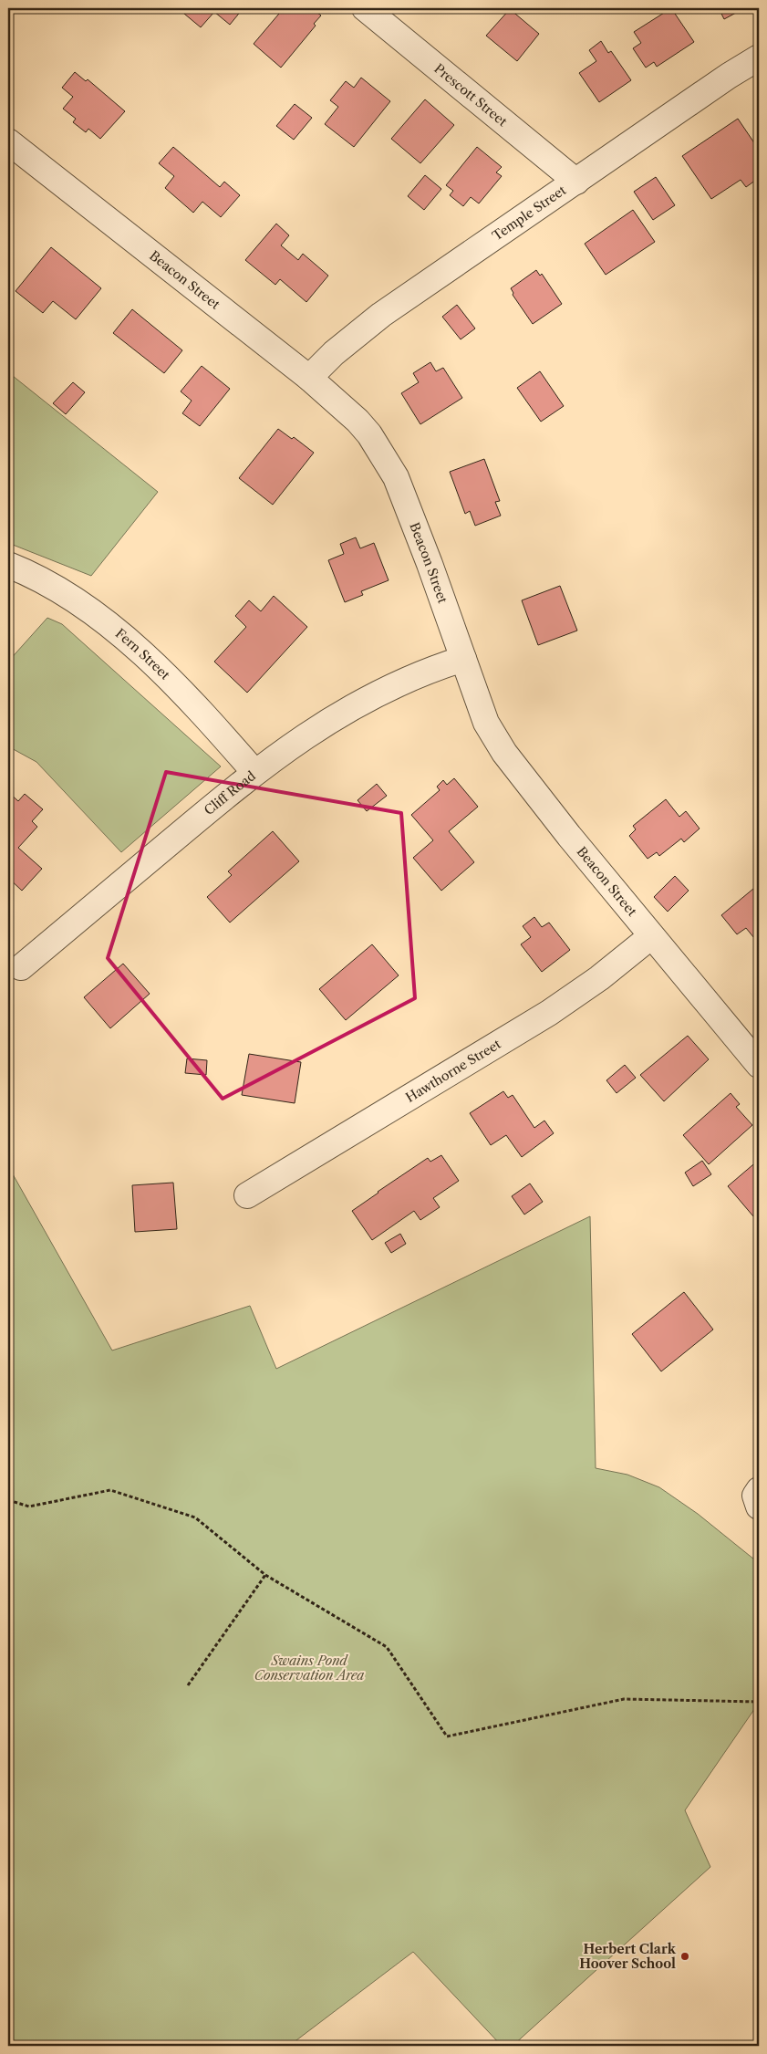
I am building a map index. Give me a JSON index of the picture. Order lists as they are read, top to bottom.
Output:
{
  "streets": {
    "street": [
      "Prescott Street",
      "Temple Street",
      "Beacon Street",
      "Fern Street",
      "Cliff Road",
      "Hawthorne Street"
    ]
  },
  "crossings": [
    ["Prescott Street", "Temple Street"],
    ["Temple Street", "Beacon Street"],
    ["Beacon Street", "Cliff Road"],
    ["Beacon Street", "Hawthorne Street"],
    ["Fern Street", "Cliff Road"]
  ],
  "parks": ["Swains Pond Conservation Area"],
  "places": ["Herbert Clark Hoover School"]
}
